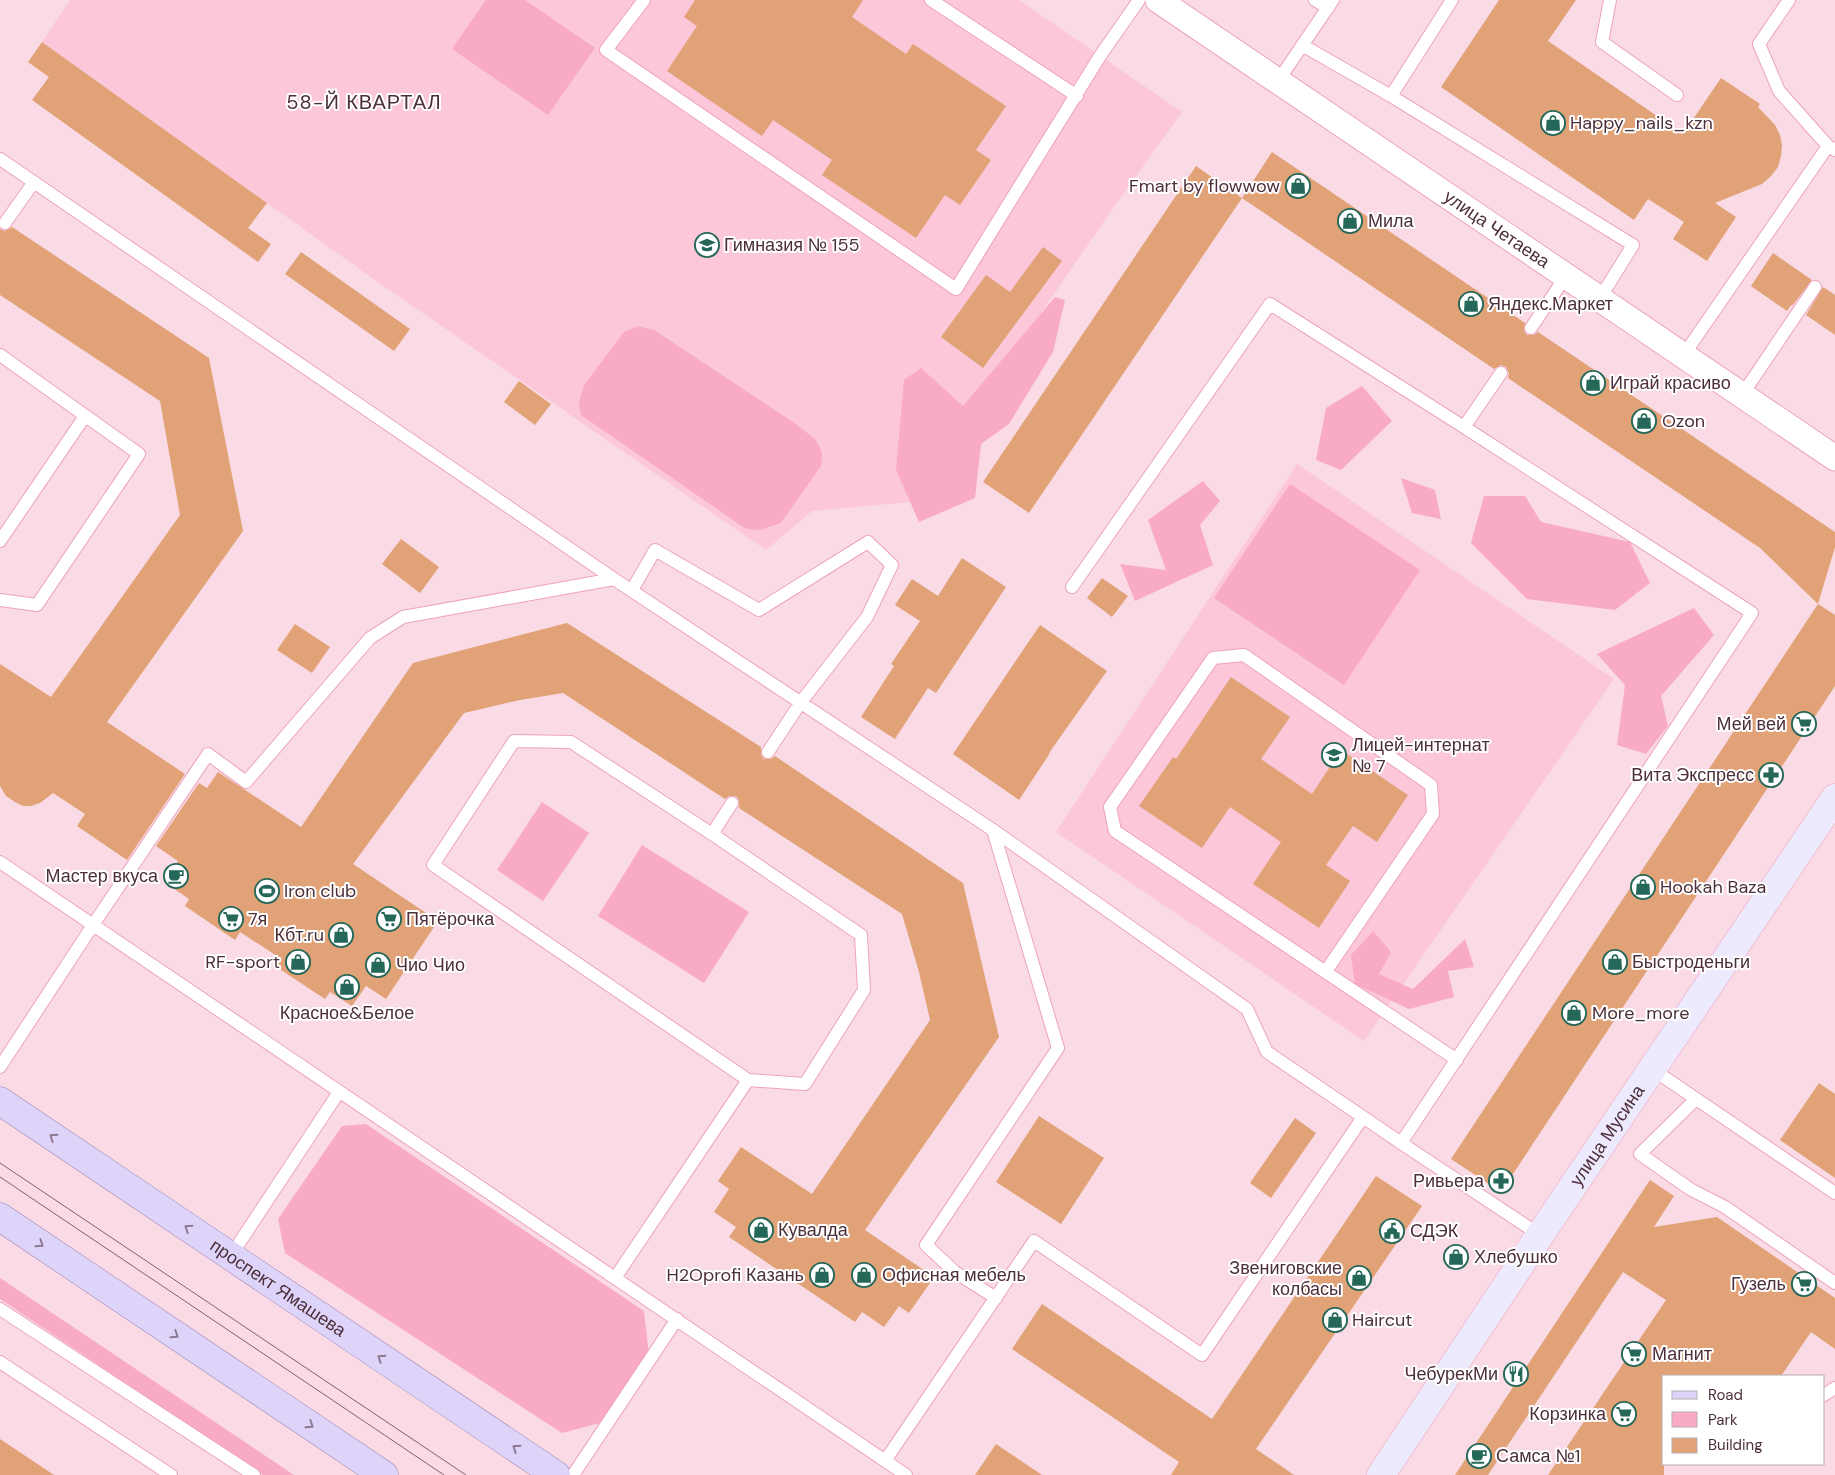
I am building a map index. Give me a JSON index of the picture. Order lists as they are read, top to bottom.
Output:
{
  "streets": {
    "main road": ["проспект Ямашева"],
    "street": ["улица Четаева", "улица Мусина"]
  },
  "districts": ["58-Й КВАРТАЛ"],
  "places": {
    "shop": [
      "Happy_nails_kzn",
      "Fmart by flowwow",
      "Мила",
      "Яндекс.Маркет",
      "Играй красиво",
      "Ozon",
      "Hookah Baza",
      "Кбт.ru",
      "RF-sport",
      "Быстроденьги",
      "Чио Чио",
      "Красное&Белое",
      "More_more",
      "Кувалда",
      "Хлебушко",
      "H2Oprofi Казань",
      "Офисная мебель",
      "Звениговские колбасы",
      "Haircut"
    ],
    "school or university": ["Гимназия № 155", "Лицей-интернат № 7"],
    "supermarket": [
      "Мей вей",
      "7я",
      "Пятёрочка",
      "Гузель",
      "Магнит",
      "Корзинка"
    ],
    "pharmacy": ["Вита Экспресс", "Ривьера"],
    "cafe": ["Мастер вкуса", "Самса №1"],
    "sports": ["Iron club"],
    "public building": ["СДЭК"],
    "restaurant": ["ЧебурекМи"]
  },
  "legend": ["Road", "Park", "Building"]
}
